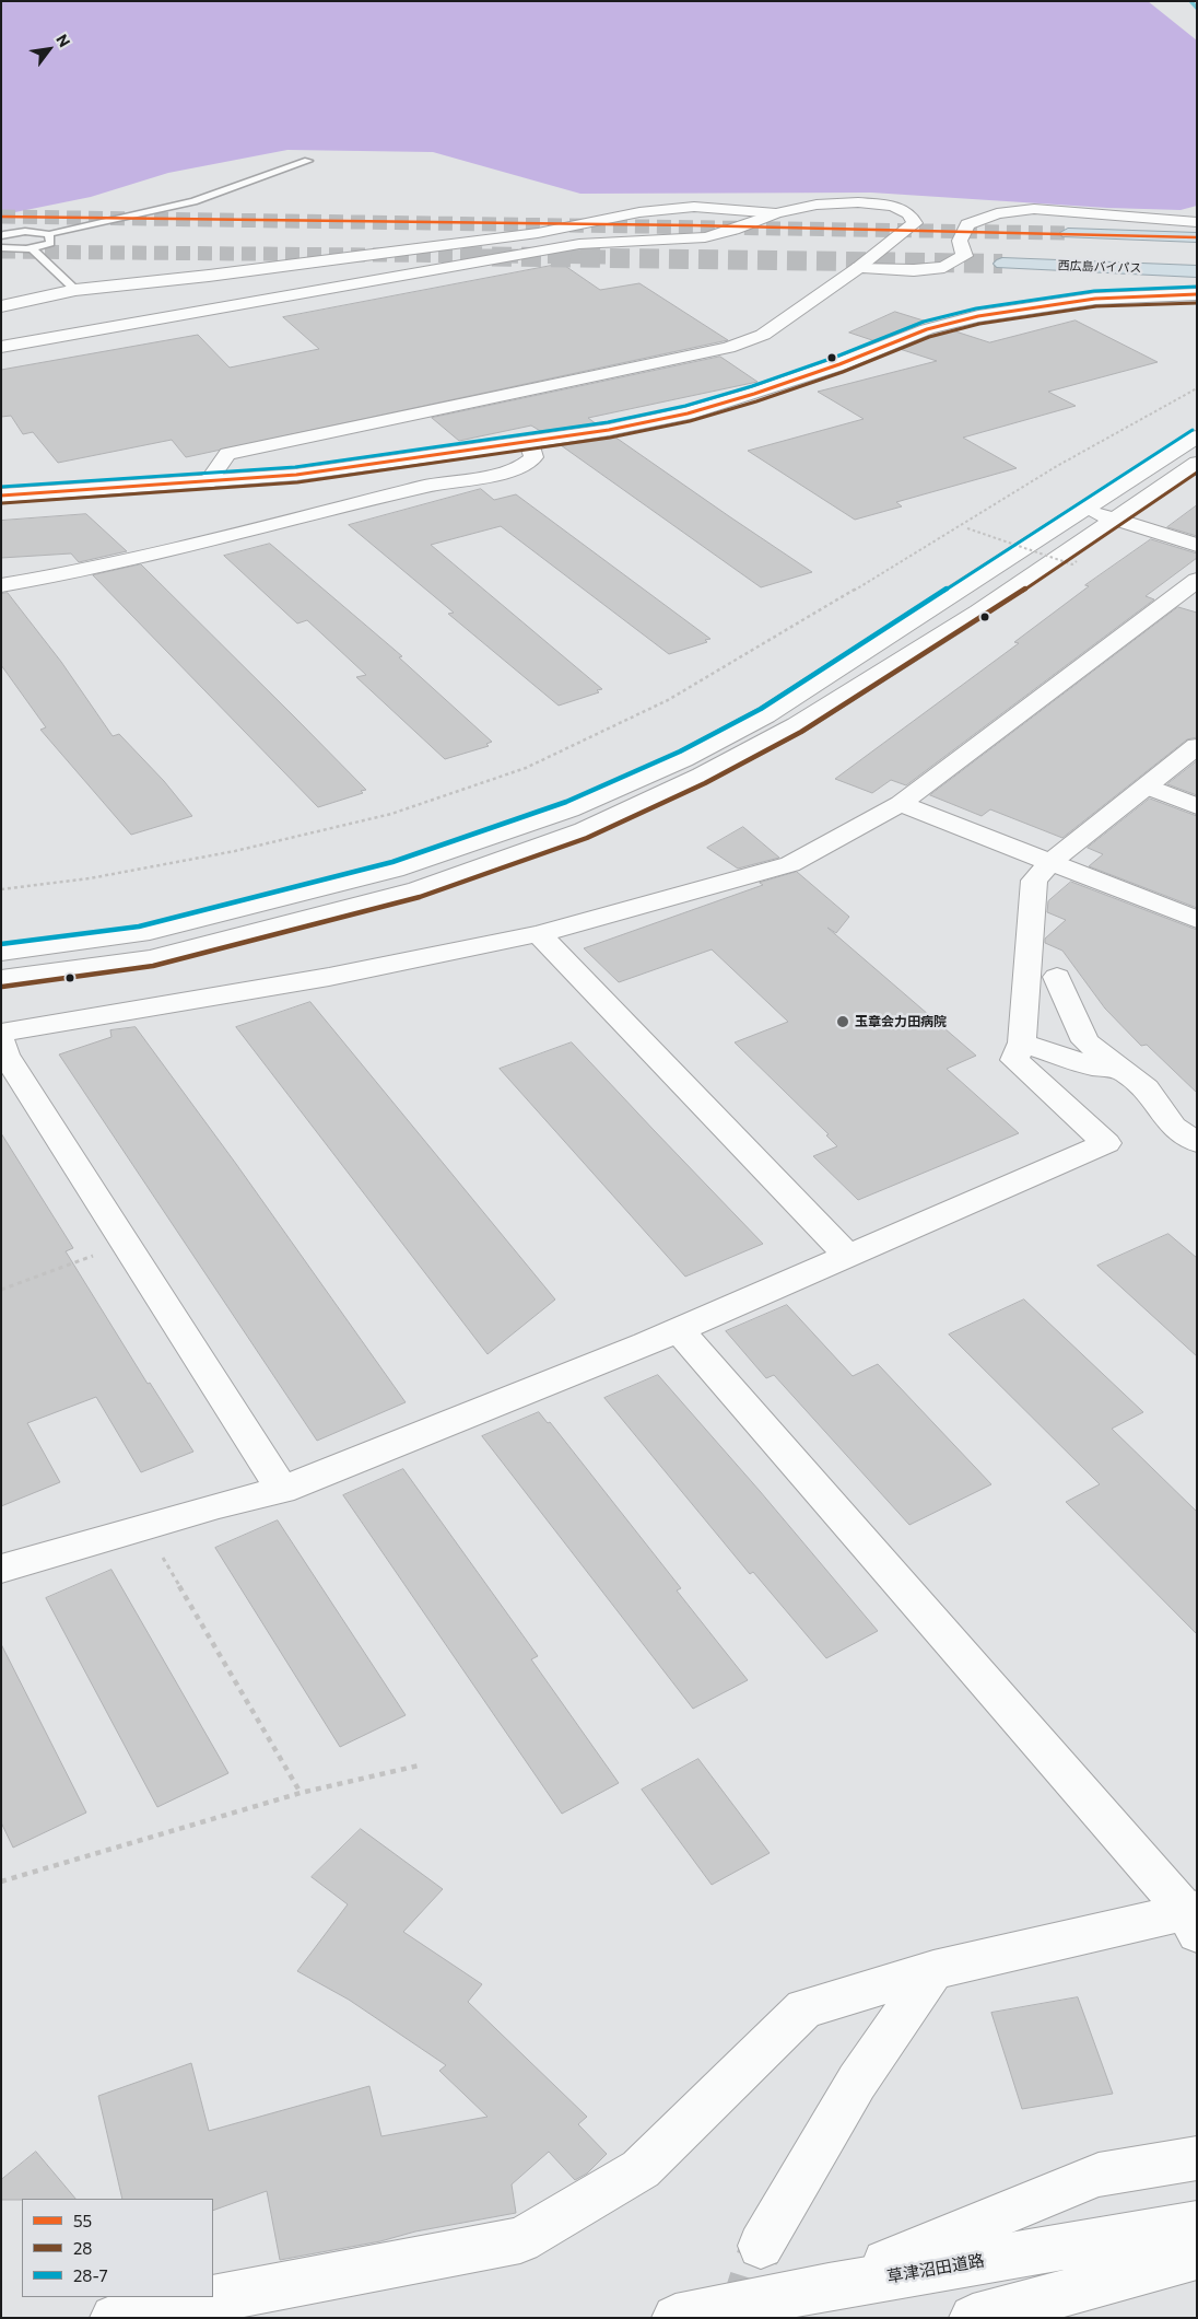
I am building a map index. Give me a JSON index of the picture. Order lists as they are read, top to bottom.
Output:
{
  "streets": {
    "highway": ["西広島バイパス"],
    "street": ["草津沼田道路"]
  },
  "places": ["玉章会力田病院"],
  "lines": ["transit line 55", "transit line 28-7", "transit line 28"],
  "legend": ["55", "28", "28-7"],
  "north": "top right"
}
